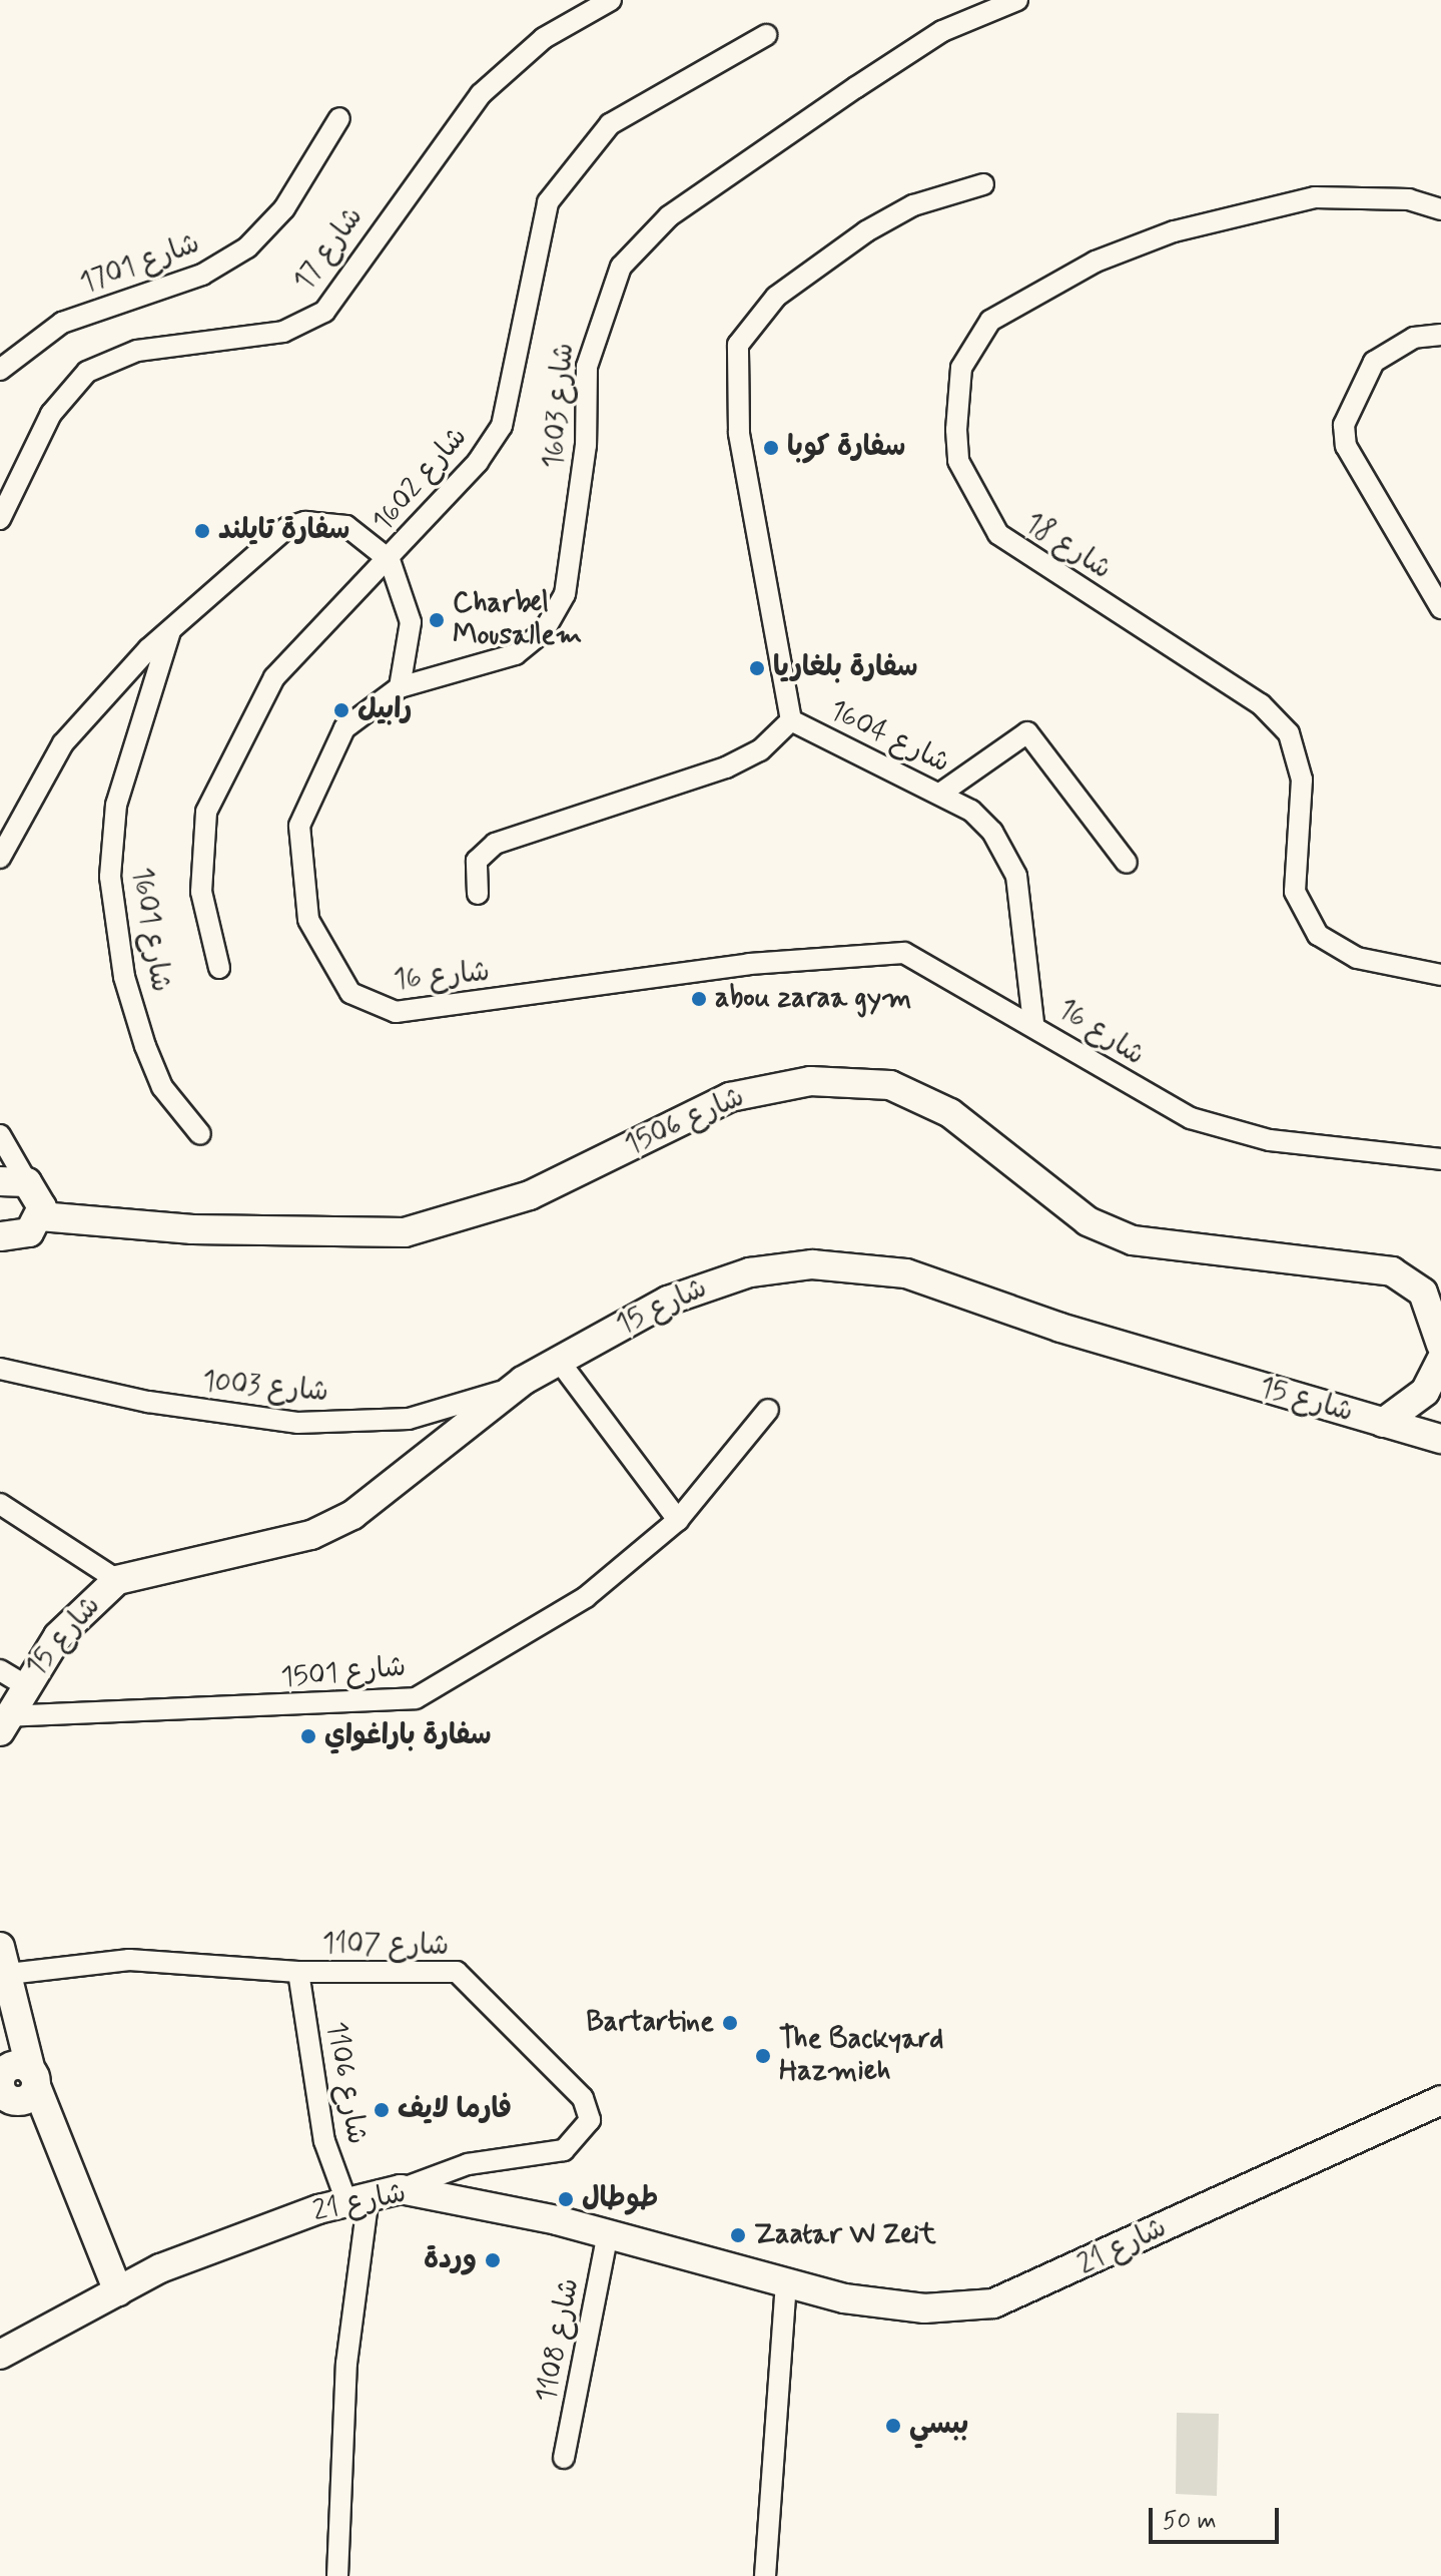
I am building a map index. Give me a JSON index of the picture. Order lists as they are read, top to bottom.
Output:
{
  "streets": {
    "street": [
      "شارع 17",
      "شارع 1701",
      "شارع 1603",
      "شارع 1602",
      "شارع 18",
      "شارع 1604",
      "شارع 1601",
      "شارع 16",
      "شارع 1506",
      "شارع 15",
      "شارع 1003",
      "شارع 1501",
      "شارع 1107",
      "شارع 1106",
      "شارع 21",
      "شارع 1108"
    ]
  },
  "crossings": [
    ["شارع 1603", "شارع 16"],
    ["شارع 1604", "شارع 16"],
    ["شارع 15", "شارع 1003"],
    ["شارع 15", "شارع 1501"],
    ["شارع 1107", "شارع 1106"],
    ["شارع 1107", "شارع 21"],
    ["شارع 1106", "شارع 21"],
    ["شارع 21", "شارع 1108"]
  ],
  "places": [
    "سفارة كوبا",
    "سفارة تايلند",
    "Charbel Mousallem",
    "سفارة بلغاريا",
    "رابيل",
    "abou zaraa gym",
    "سفارة باراغواي",
    "Bartartine",
    "The Backyard Hazmieh",
    "فارما لايف",
    "طوطال",
    "Zaatar W Zeit",
    "وردة",
    "ببسي"
  ],
  "scale_bar": "50 m"
}
